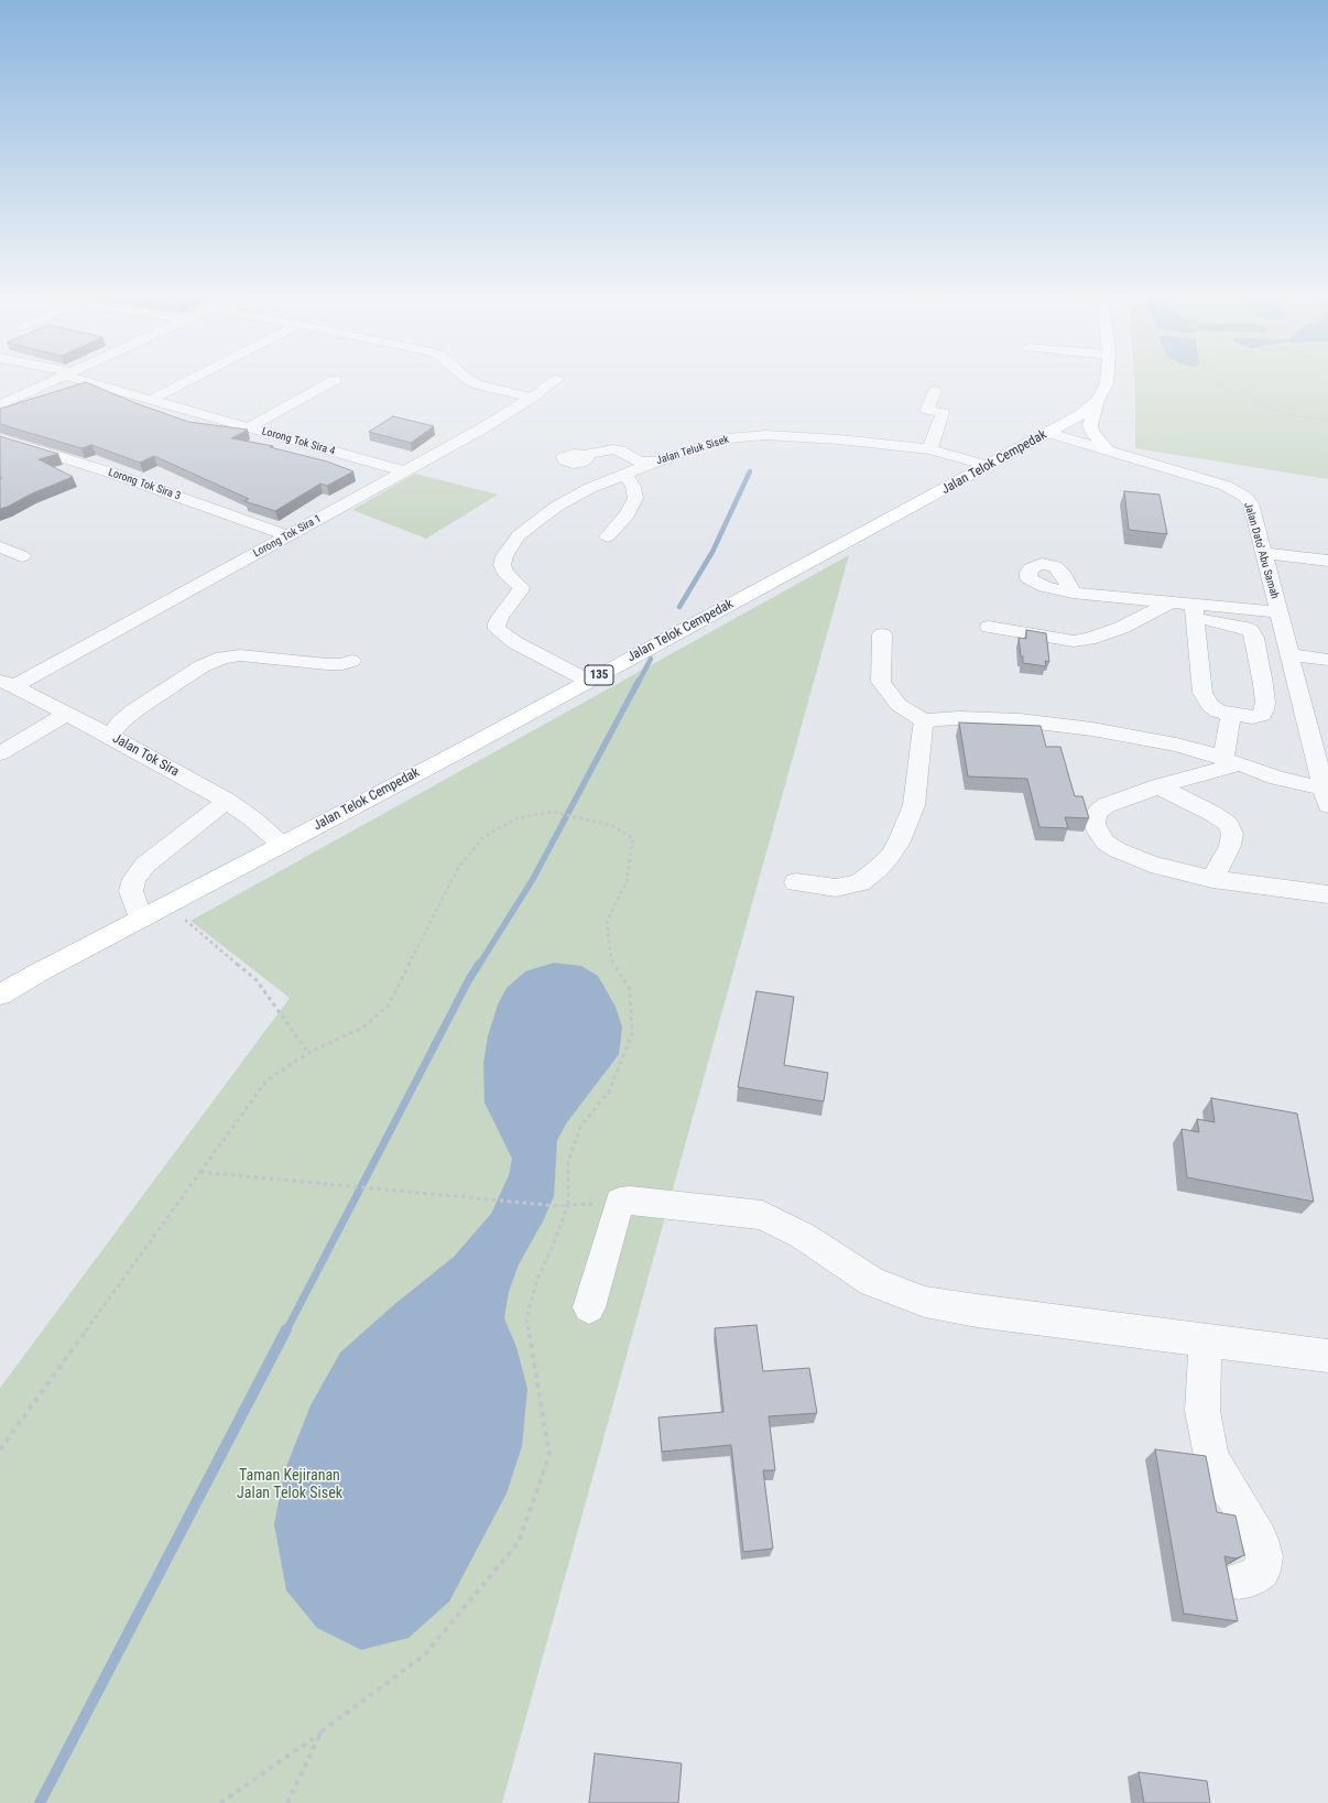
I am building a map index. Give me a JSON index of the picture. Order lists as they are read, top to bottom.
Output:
{
  "streets": {
    "main road": ["Jalan Telok Cempedak", "135"],
    "street": [
      "Lorong Tok Sira 4",
      "Jalan Teluk Sisek",
      "Lorong Tok Sira 3",
      "Lorong Tok Sira 1",
      "Jalan Dato' Abu Samah",
      "Jalan Tok Sira"
    ]
  },
  "crossings": [
    ["Lorong Tok Sira 4", "Lorong Tok Sira 1"],
    ["Jalan Teluk Sisek", "Jalan Telok Cempedak"],
    ["Jalan Telok Cempedak", "Jalan Dato' Abu Samah"],
    ["Jalan Telok Cempedak", "Jalan Tok Sira"],
    ["Lorong Tok Sira 3", "Lorong Tok Sira 1"],
    ["Lorong Tok Sira 1", "Jalan Tok Sira"]
  ],
  "parks": ["Taman Kejiranan Jalan Telok Sisek"]
}
